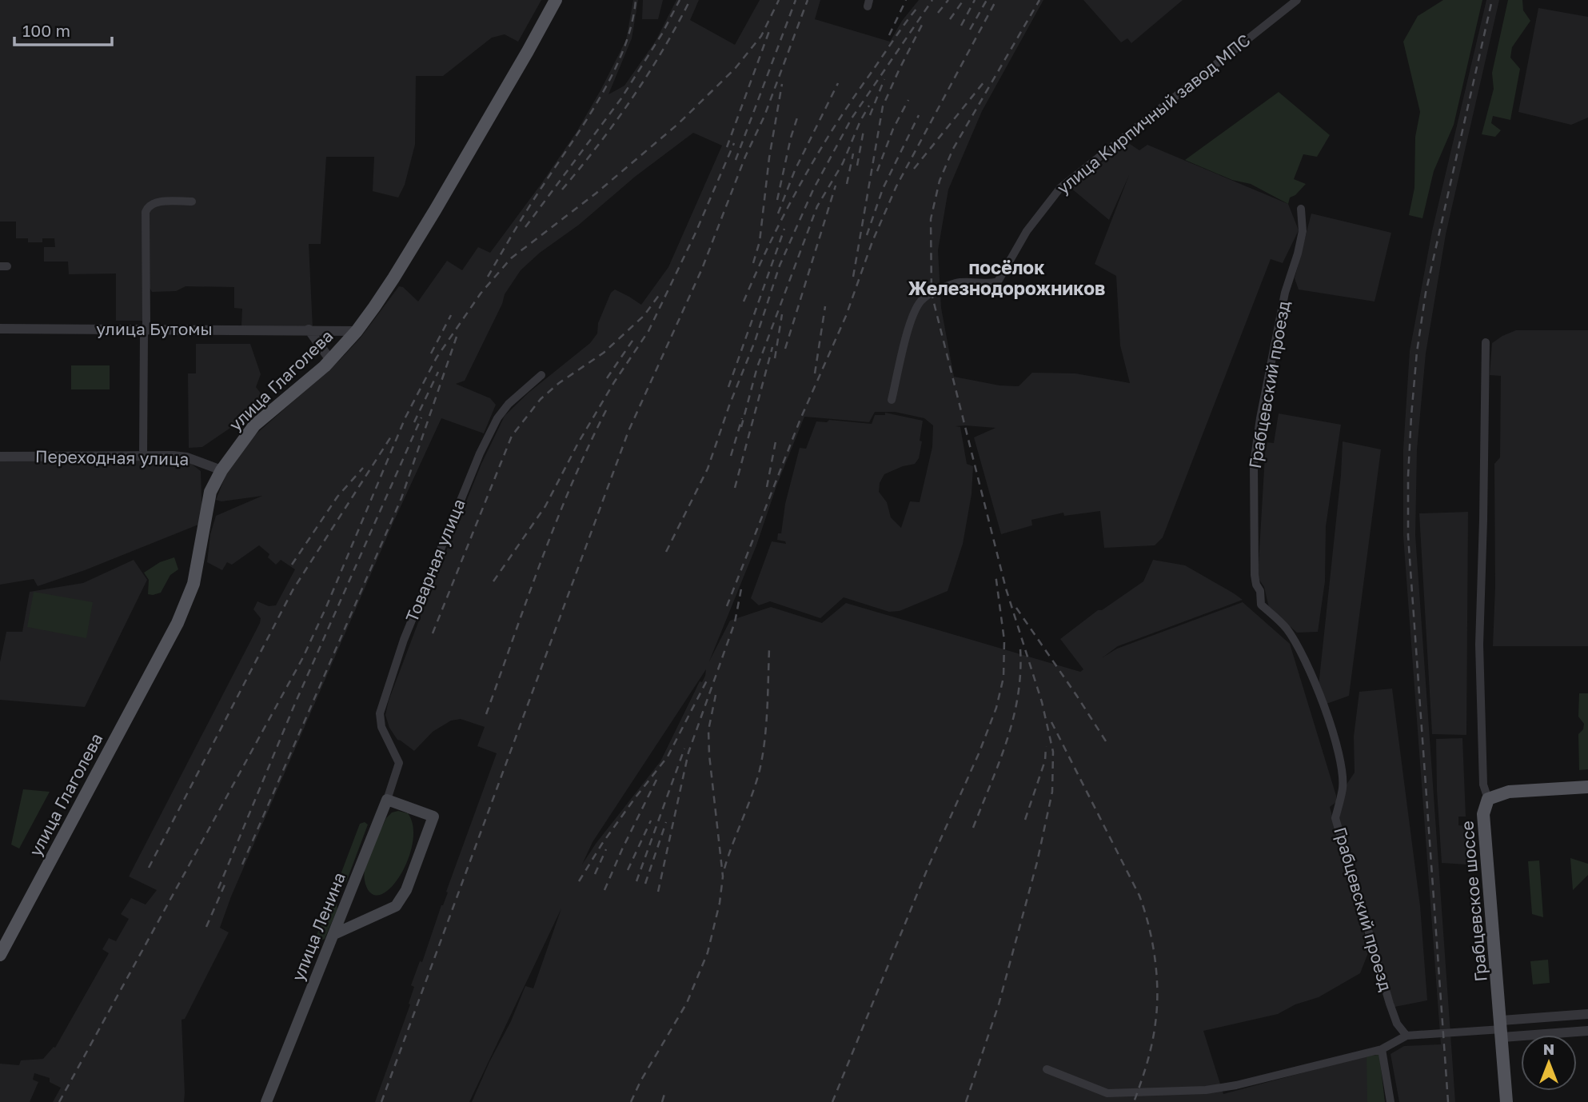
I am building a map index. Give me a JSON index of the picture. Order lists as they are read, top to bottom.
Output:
{
  "streets": {
    "main road": ["улица Глаголева", "Грабцевское шоссе", "улица Ленина"],
    "street": [
      "улица Кирпичный завод МПС",
      "улица Бутомы",
      "Грабцевский проезд",
      "Переходная улица",
      "Товарная улица"
    ]
  },
  "crossings": [
    ["улица Бутомы", "улица Глаголева"],
    ["улица Глаголева", "Переходная улица"],
    ["Товарная улица", "улица Ленина"]
  ],
  "districts": ["посёлок Железнодорожников"],
  "scale_bar": "100 m",
  "north": "top"
}
